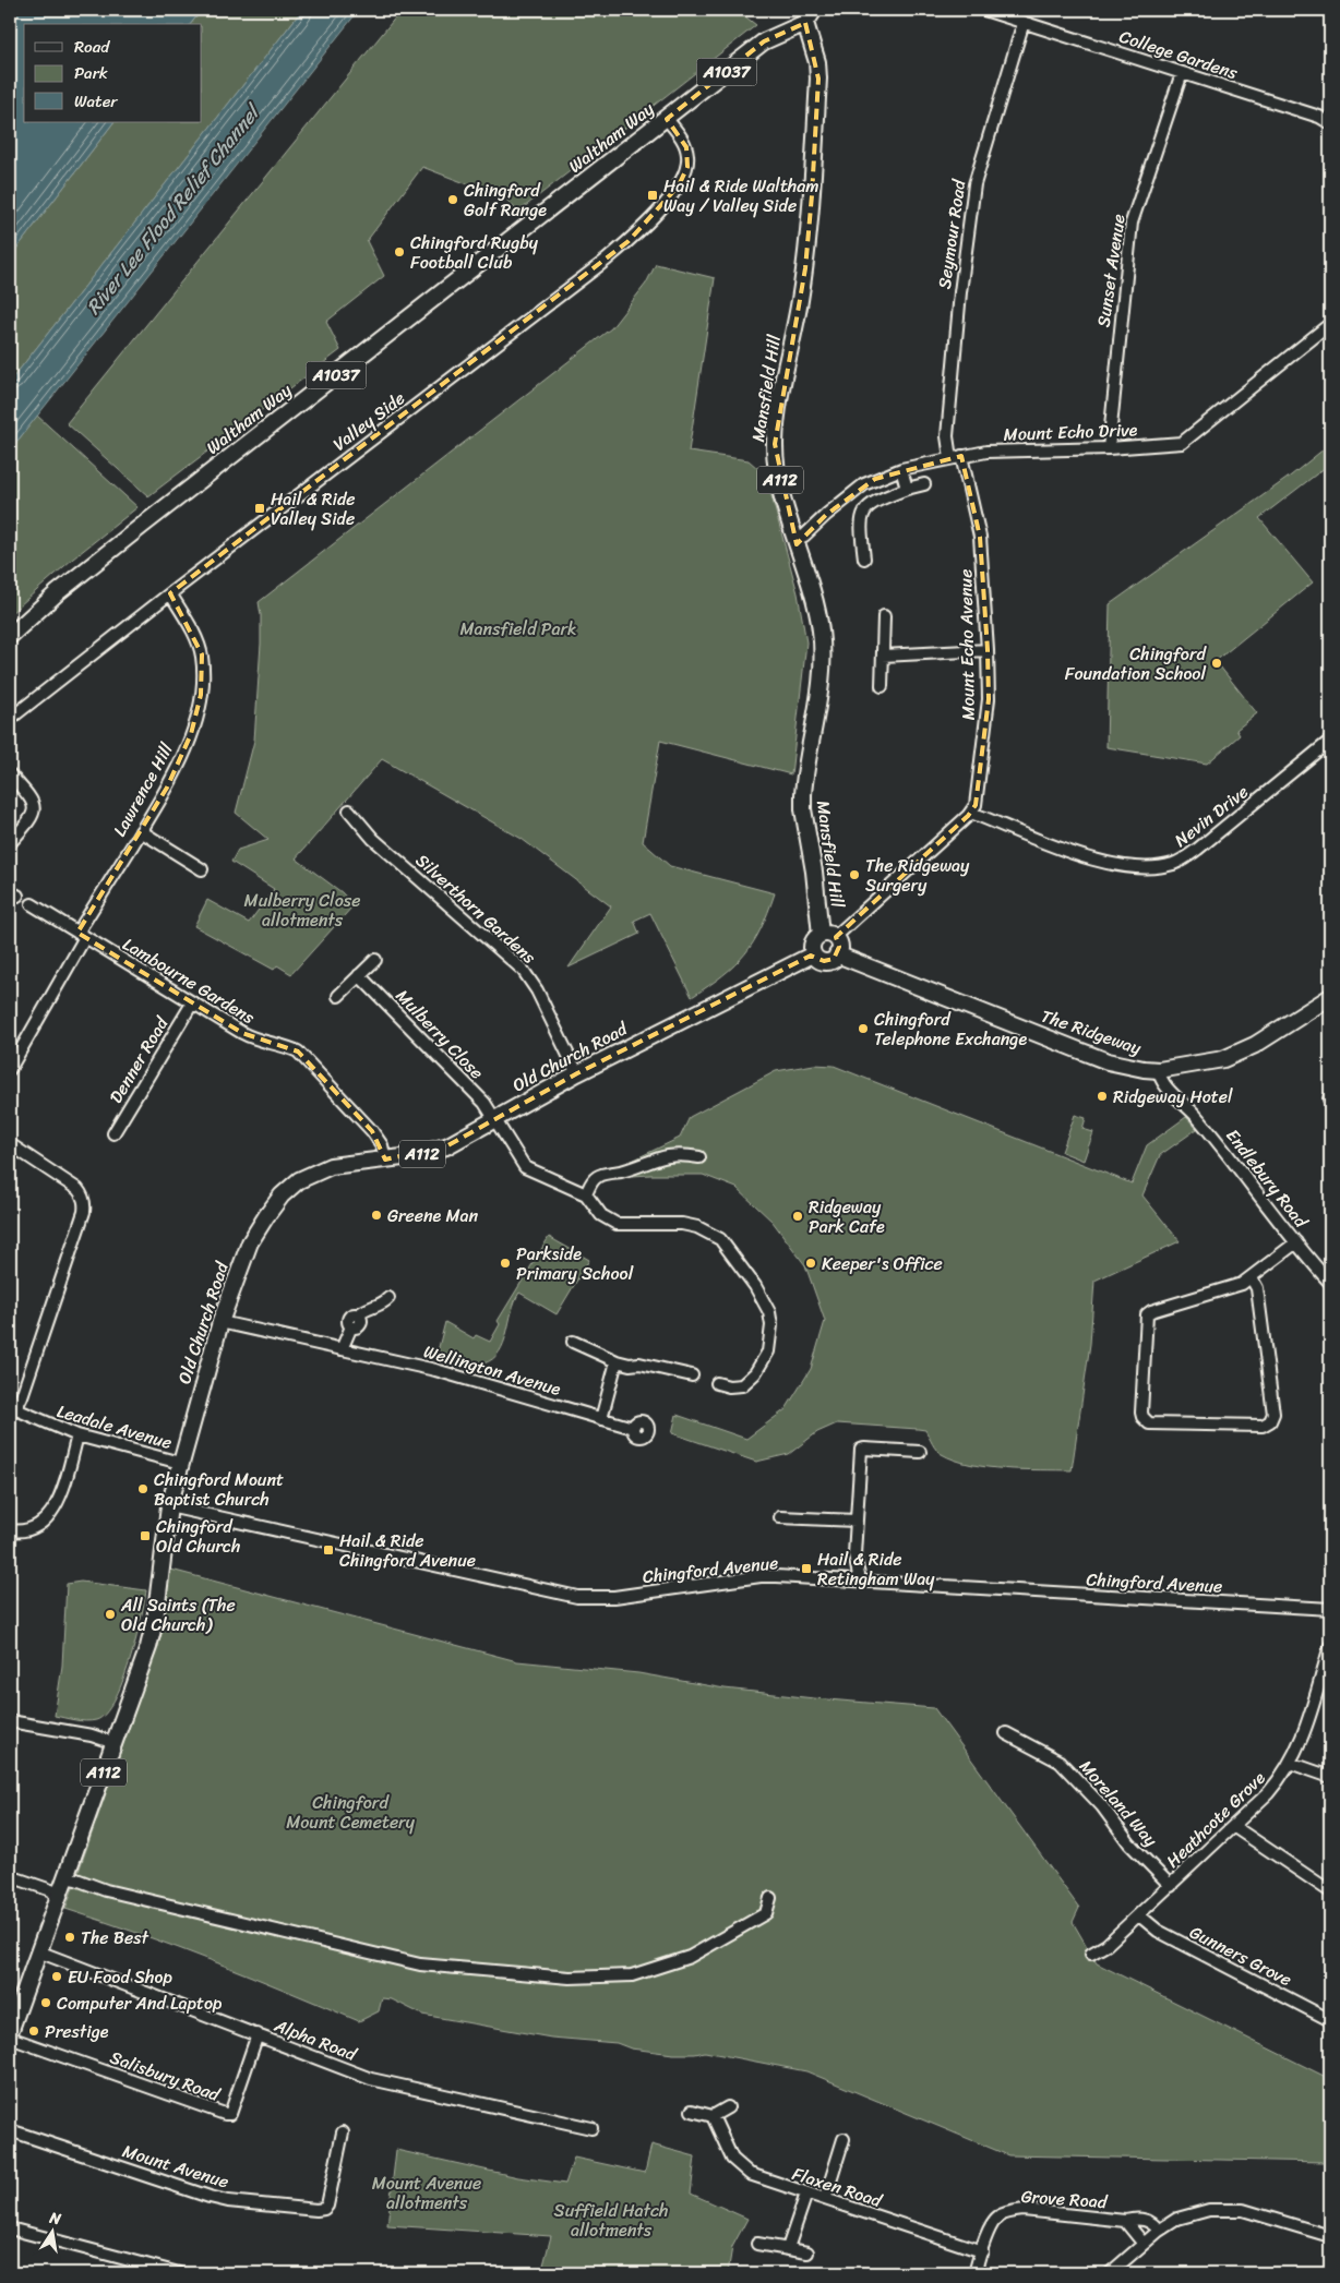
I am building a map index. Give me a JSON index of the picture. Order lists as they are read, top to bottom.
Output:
{
  "streets": {
    "main road": [
      "A1037",
      "Waltham Way",
      "Mansfield Hill",
      "A112",
      "The Ridgeway",
      "Old Church Road"
    ],
    "street": [
      "College Gardens",
      "Seymour Road",
      "Sunset Avenue",
      "Valley Side",
      "Mount Echo Drive",
      "Mount Echo Avenue",
      "Lawrence Hill",
      "Nevin Drive",
      "Silverthorn Gardens",
      "Lambourne Gardens",
      "Mulberry Close",
      "Denner Road",
      "Endlebury Road",
      "Wellington Avenue",
      "Leadale Avenue",
      "Chingford Avenue",
      "Moreland Way",
      "Heathcote Grove",
      "Gunners Grove",
      "Alpha Road",
      "Salisbury Road",
      "Mount Avenue",
      "Flaxen Road",
      "Grove Road"
    ]
  },
  "crossings": [
    ["College Gardens", "Seymour Road"],
    ["College Gardens", "Sunset Avenue"],
    ["Waltham Way", "Mansfield Hill"],
    ["Waltham Way", "Valley Side"],
    ["Seymour Road", "Mount Echo Drive"],
    ["Seymour Road", "Mount Echo Avenue"],
    ["Sunset Avenue", "Mount Echo Drive"],
    ["Mansfield Hill", "Mount Echo Drive"],
    ["Mansfield Hill", "A112"],
    ["Mansfield Hill", "The Ridgeway"],
    ["Mansfield Hill", "Old Church Road"],
    ["Valley Side", "Lawrence Hill"],
    ["Mount Echo Drive", "Mount Echo Avenue"],
    ["A112", "The Ridgeway"],
    ["A112", "Old Church Road"],
    ["Mount Echo Avenue", "Nevin Drive"],
    ["Lawrence Hill", "Lambourne Gardens"],
    ["Silverthorn Gardens", "Old Church Road"],
    ["Lambourne Gardens", "Old Church Road"],
    ["Lambourne Gardens", "Denner Road"],
    ["The Ridgeway", "Old Church Road"],
    ["The Ridgeway", "Endlebury Road"],
    ["Mulberry Close", "Old Church Road"],
    ["Old Church Road", "Wellington Avenue"],
    ["Old Church Road", "Leadale Avenue"],
    ["Old Church Road", "Chingford Avenue"],
    ["Old Church Road", "Alpha Road"],
    ["Moreland Way", "Heathcote Grove"],
    ["Heathcote Grove", "Gunners Grove"],
    ["Alpha Road", "Salisbury Road"],
    ["Flaxen Road", "Grove Road"]
  ],
  "water": ["River Lee Flood Relief Channel"],
  "parks": [
    "Mansfield Park",
    "Mulberry Close allotments",
    "Chingford Mount Cemetery",
    "Mount Avenue allotments",
    "Suffield Hatch allotments"
  ],
  "places": {
    "transit": [
      "Hail & Ride Waltham Way / Valley Side",
      "Hail & Ride Valley Side",
      "Chingford Old Church",
      "Hail & Ride Chingford Avenue",
      "Hail & Ride Retingham Way"
    ],
    "other": [
      "Chingford Golf Range",
      "Chingford Rugby Football Club",
      "Chingford Foundation School",
      "The Ridgeway Surgery",
      "Chingford Telephone Exchange",
      "Ridgeway Hotel",
      "Greene Man",
      "Ridgeway Park Cafe",
      "Parkside Primary School",
      "Keeper's Office",
      "Chingford Mount Baptist Church",
      "All Saints (The Old Church)",
      "The Best",
      "EU Food Shop",
      "Computer And Laptop",
      "Prestige"
    ]
  },
  "legend": ["Road", "Park", "Water"],
  "north": "top"
}
